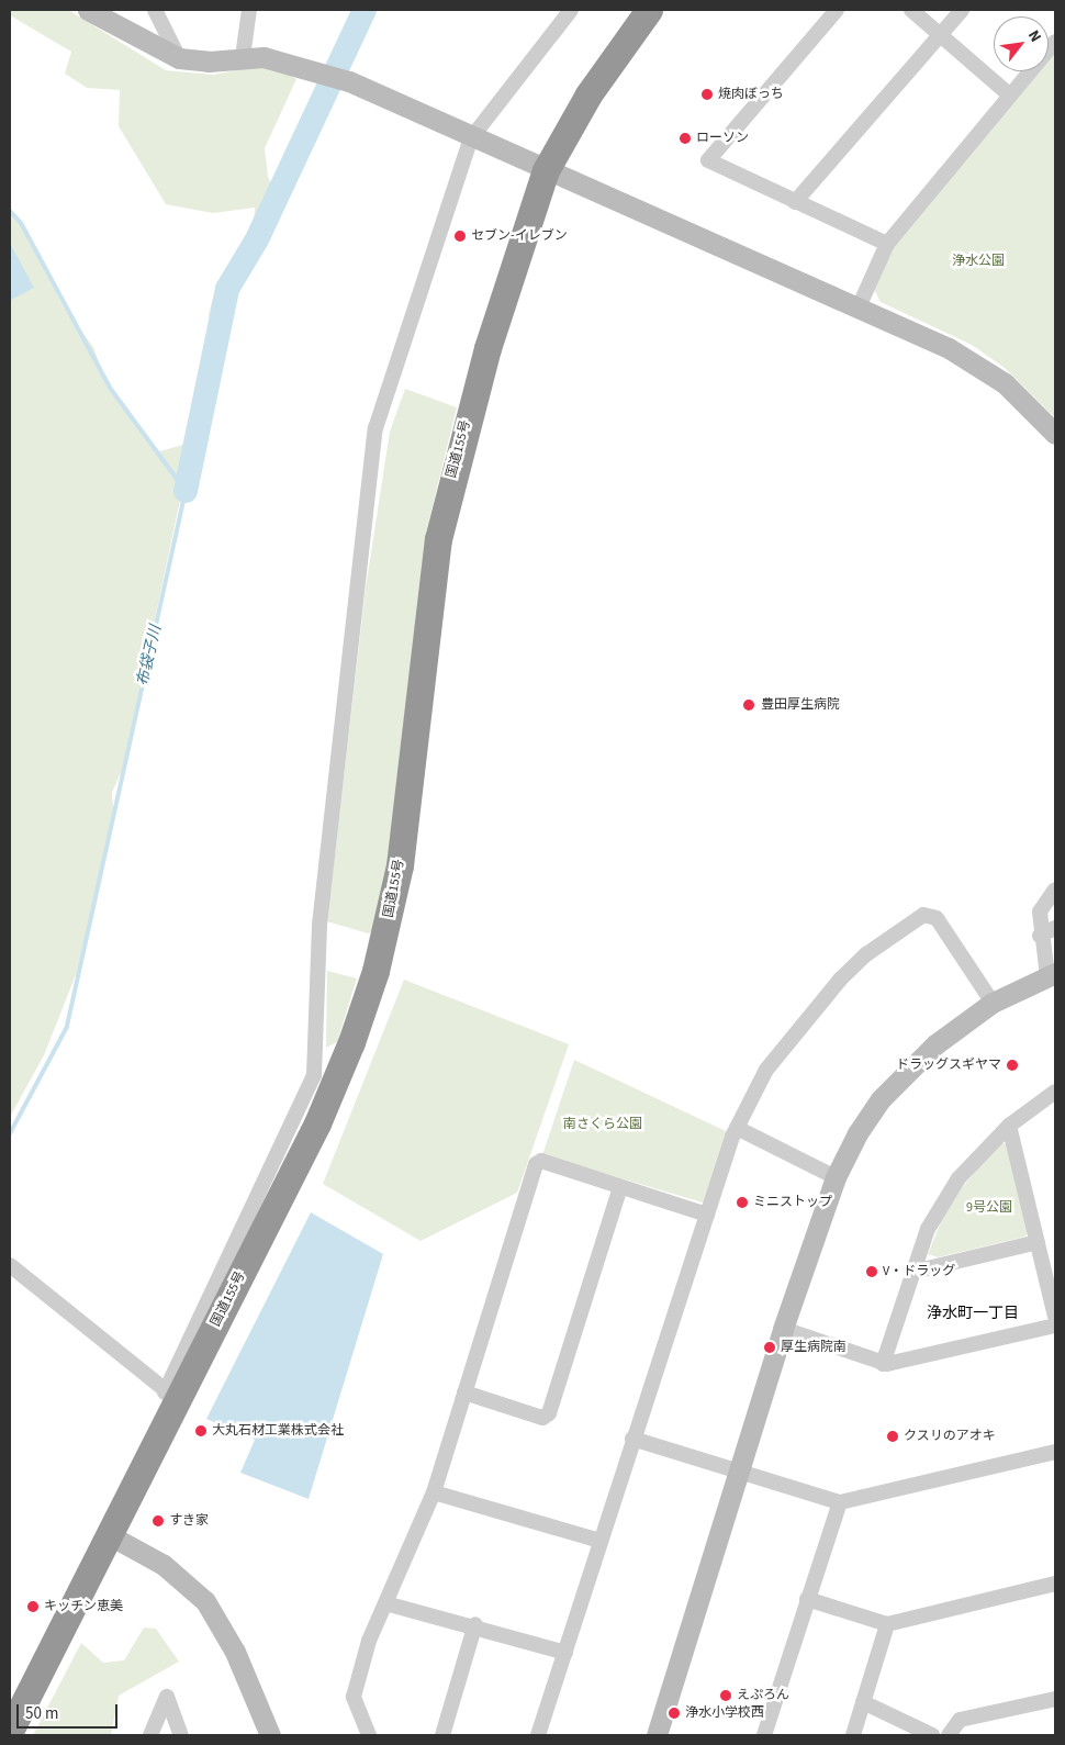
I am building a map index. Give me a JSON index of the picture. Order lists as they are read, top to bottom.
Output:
{
  "streets": {
    "highway": ["国道155号"]
  },
  "districts": ["浄水町一丁目"],
  "water": ["布袋子川"],
  "parks": ["浄水公園", "南さくら公園", "9号公園"],
  "places": [
    "焼肉ぼっち",
    "ローソン",
    "セブン-イレブン",
    "豊田厚生病院",
    "ドラッグスギヤマ",
    "ミニストップ",
    "V・ドラッグ",
    "厚生病院南",
    "大丸石材工業株式会社",
    "クスリのアオキ",
    "すき家",
    "キッチン恵美",
    "えぷろん",
    "浄水小学校西"
  ],
  "scale_bar": "50 m",
  "north": "top right"
}
